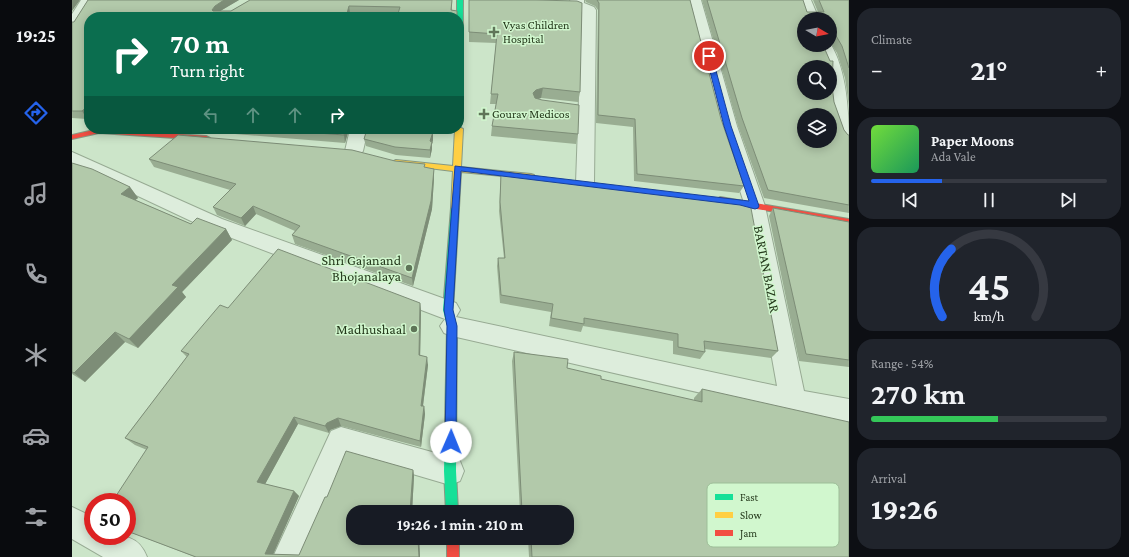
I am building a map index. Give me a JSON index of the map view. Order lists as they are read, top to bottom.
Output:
{
  "streets": {
    "street": ["BARTAN BAZAR"]
  },
  "places": {
    "health": ["Vyas Children Hospital", "Gourav Medicos"],
    "other": ["Shri Gajanand Bhojanalaya", "Madhushaal"]
  },
  "legend": ["Fast", "Slow", "Jam"],
  "north": "right",
  "page": {
    "tabs": "19:25",
    "tile": [
      "Climate",
      ["Range · 54%", "270 km"],
      ["Arrival", "19:26"]
    ],
    "turn": ["70 m", "Turn right"],
    "heat": ["−", "21°", "+"],
    "song": ["Paper Moons", "Ada Vale"],
    "limit": "50",
    "trip": "19:26 · 1 min · 210 m",
    "gauge": ["45", "km/h"]
  }
}
